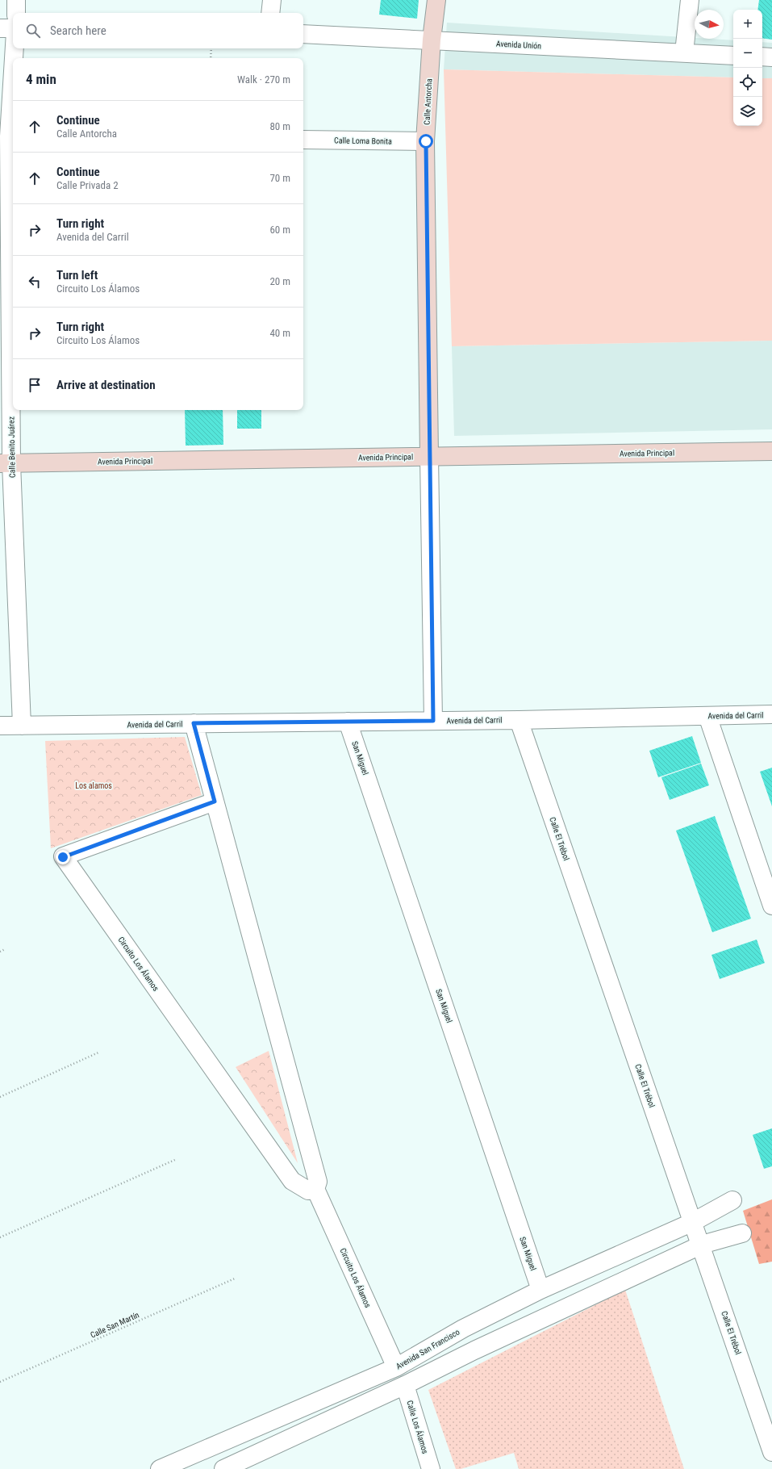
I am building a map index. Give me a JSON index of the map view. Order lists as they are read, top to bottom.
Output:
{
  "streets": {
    "street": [
      "Avenida Unión",
      "Calle Antorcha",
      "Calle Loma Bonita",
      "Calle Benito Juárez",
      "Avenida Principal",
      "Avenida del Carril",
      "San Miguel",
      "Calle El Trébol",
      "Circuito Los Álamos",
      "Avenida San Francisco",
      "Calle Los Álamos"
    ],
    "path": ["Calle San Martín"]
  },
  "crossings": [
    ["Avenida Unión", "Calle Antorcha"],
    ["Calle Antorcha", "Calle Loma Bonita"],
    ["Calle Antorcha", "Avenida Principal"],
    ["Calle Benito Juárez", "Avenida Principal"],
    ["Calle Benito Juárez", "Avenida del Carril"],
    ["Avenida del Carril", "San Miguel"],
    ["Avenida del Carril", "Calle El Trébol"],
    ["Avenida del Carril", "Circuito Los Álamos"],
    ["San Miguel", "Avenida San Francisco"],
    ["Calle El Trébol", "Avenida San Francisco"],
    ["Circuito Los Álamos", "Avenida San Francisco"]
  ],
  "parks": ["Los alamos"],
  "north": "right",
  "page": {
    "map_buttons": ["+", "−"],
    "search": "Search here",
    "heading": ["4 min", "Walk · 270 m"],
    "list": [
      ["Continue", "Calle Antorcha", "80 m"],
      ["Continue", "Calle Privada 2", "70 m"],
      ["Turn right", "Avenida del Carril", "60 m"],
      ["Turn left", "Circuito Los Álamos", "20 m"],
      ["Turn right", "Circuito Los Álamos", "40 m"],
      "Arrive at destination"
    ]
  }
}
